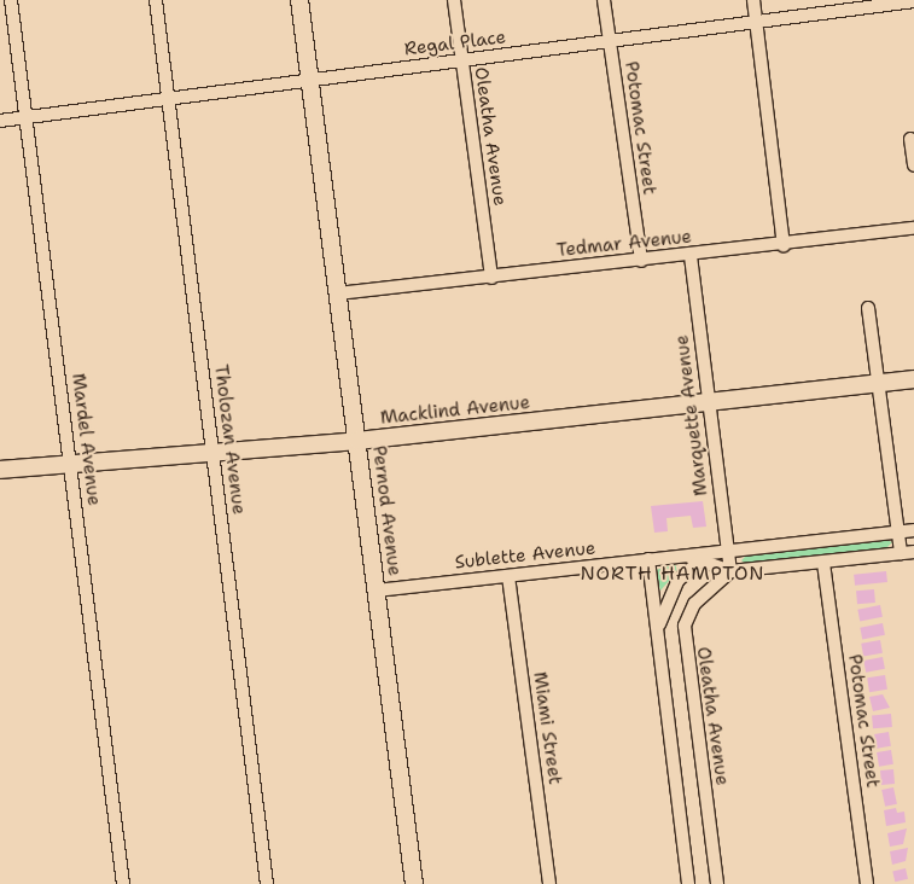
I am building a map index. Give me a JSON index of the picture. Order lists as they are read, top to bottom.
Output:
{
  "streets": {
    "street": [
      "Regal Place",
      "Potomac Street",
      "Oleatha Avenue",
      "Tedmar Avenue",
      "Macklind Avenue",
      "Marquette Avenue",
      "Mardel Avenue",
      "Tholozan Avenue",
      "Pernod Avenue",
      "Sublette Avenue",
      "Miami Street"
    ]
  },
  "crossings": [
    ["Regal Place", "Potomac Street"],
    ["Regal Place", "Oleatha Avenue"],
    ["Regal Place", "Mardel Avenue"],
    ["Regal Place", "Tholozan Avenue"],
    ["Regal Place", "Pernod Avenue"],
    ["Potomac Street", "Tedmar Avenue"],
    ["Potomac Street", "Sublette Avenue"],
    ["Oleatha Avenue", "Tedmar Avenue"],
    ["Oleatha Avenue", "Marquette Avenue"],
    ["Oleatha Avenue", "Sublette Avenue"],
    ["Tedmar Avenue", "Marquette Avenue"],
    ["Tedmar Avenue", "Pernod Avenue"],
    ["Macklind Avenue", "Marquette Avenue"],
    ["Macklind Avenue", "Mardel Avenue"],
    ["Macklind Avenue", "Tholozan Avenue"],
    ["Macklind Avenue", "Pernod Avenue"],
    ["Marquette Avenue", "Sublette Avenue"],
    ["Pernod Avenue", "Sublette Avenue"],
    ["Sublette Avenue", "Miami Street"]
  ],
  "districts": ["NORTH HAMPTON"]
}
